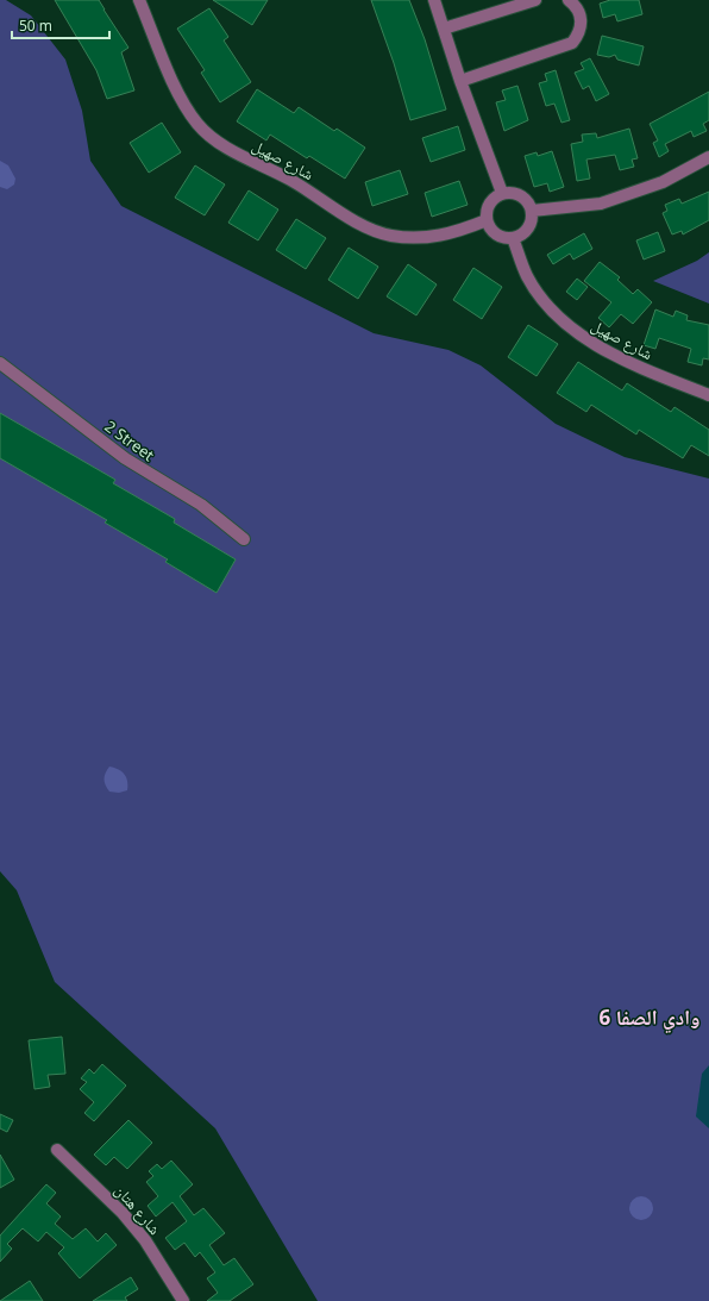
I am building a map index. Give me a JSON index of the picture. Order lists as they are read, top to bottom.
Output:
{
  "streets": {
    "street": ["شارع صهيل", "2 Street", "شارع هتان"]
  },
  "districts": ["وادي الصفا 6"],
  "scale_bar": "50 m"
}
